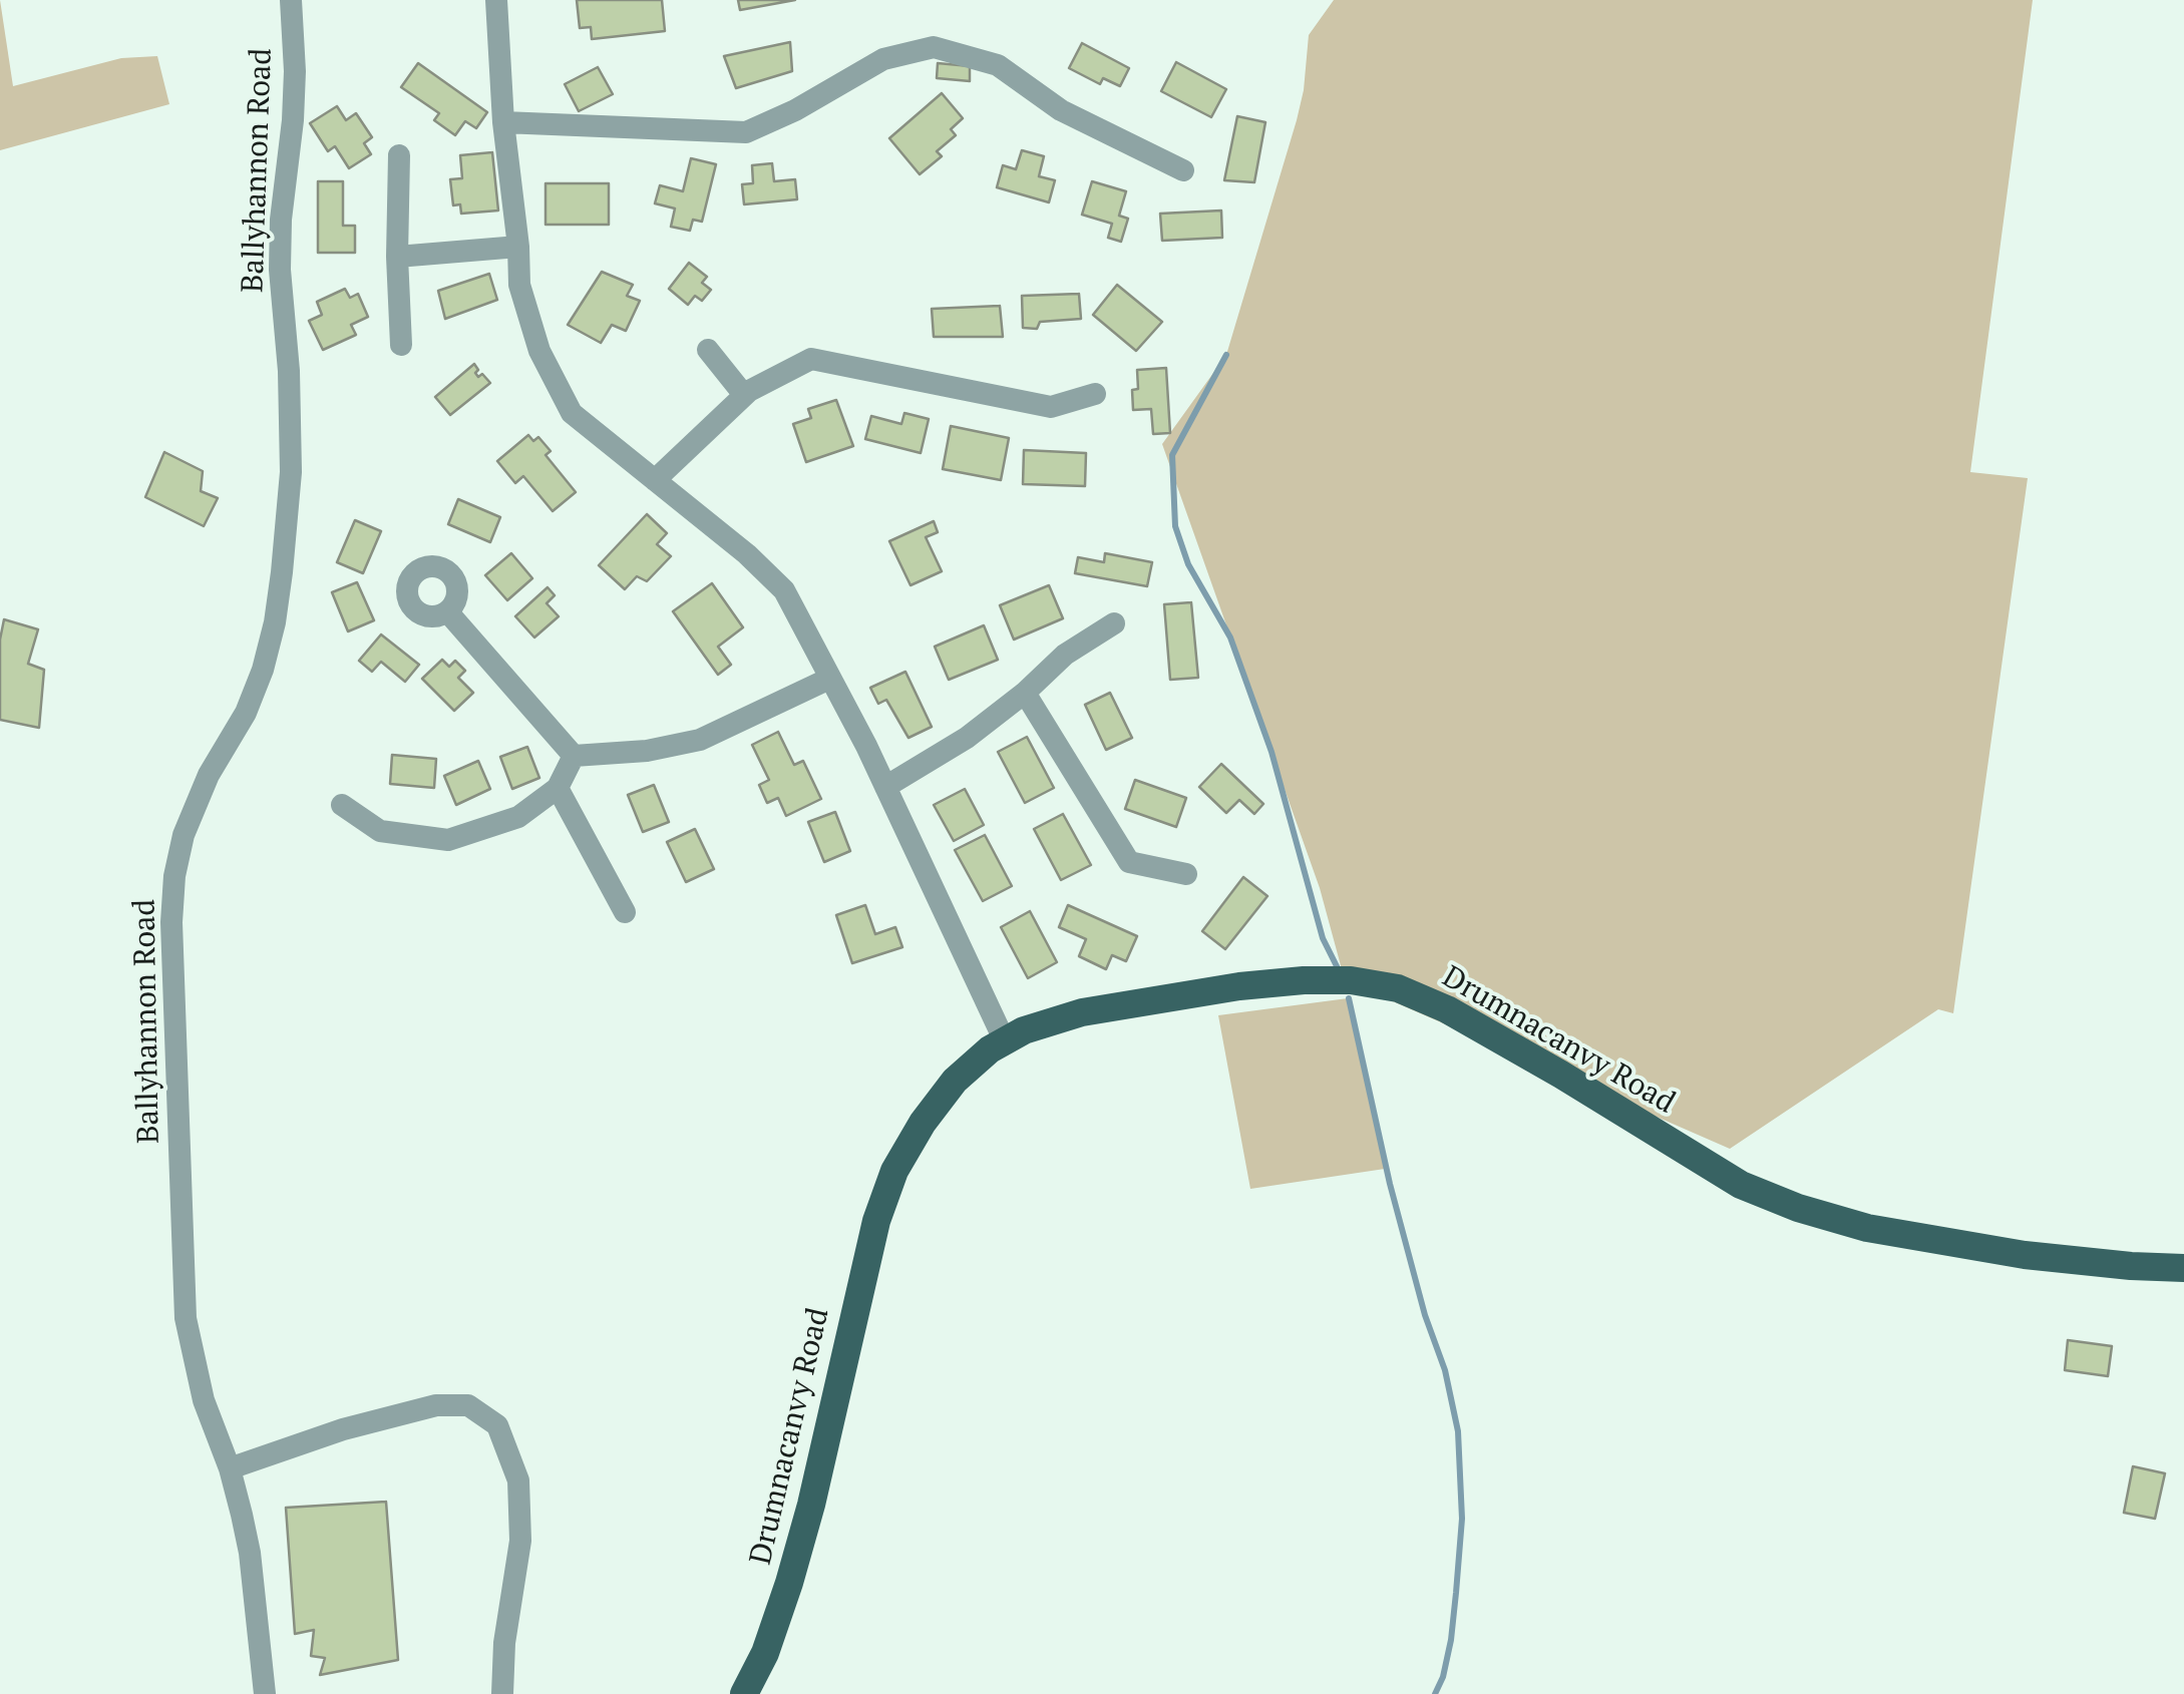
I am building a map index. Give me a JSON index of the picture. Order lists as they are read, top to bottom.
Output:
{
  "streets": {
    "main road": ["Drumnacanvy Road"],
    "street": ["Ballyhannon Road"]
  }
}
